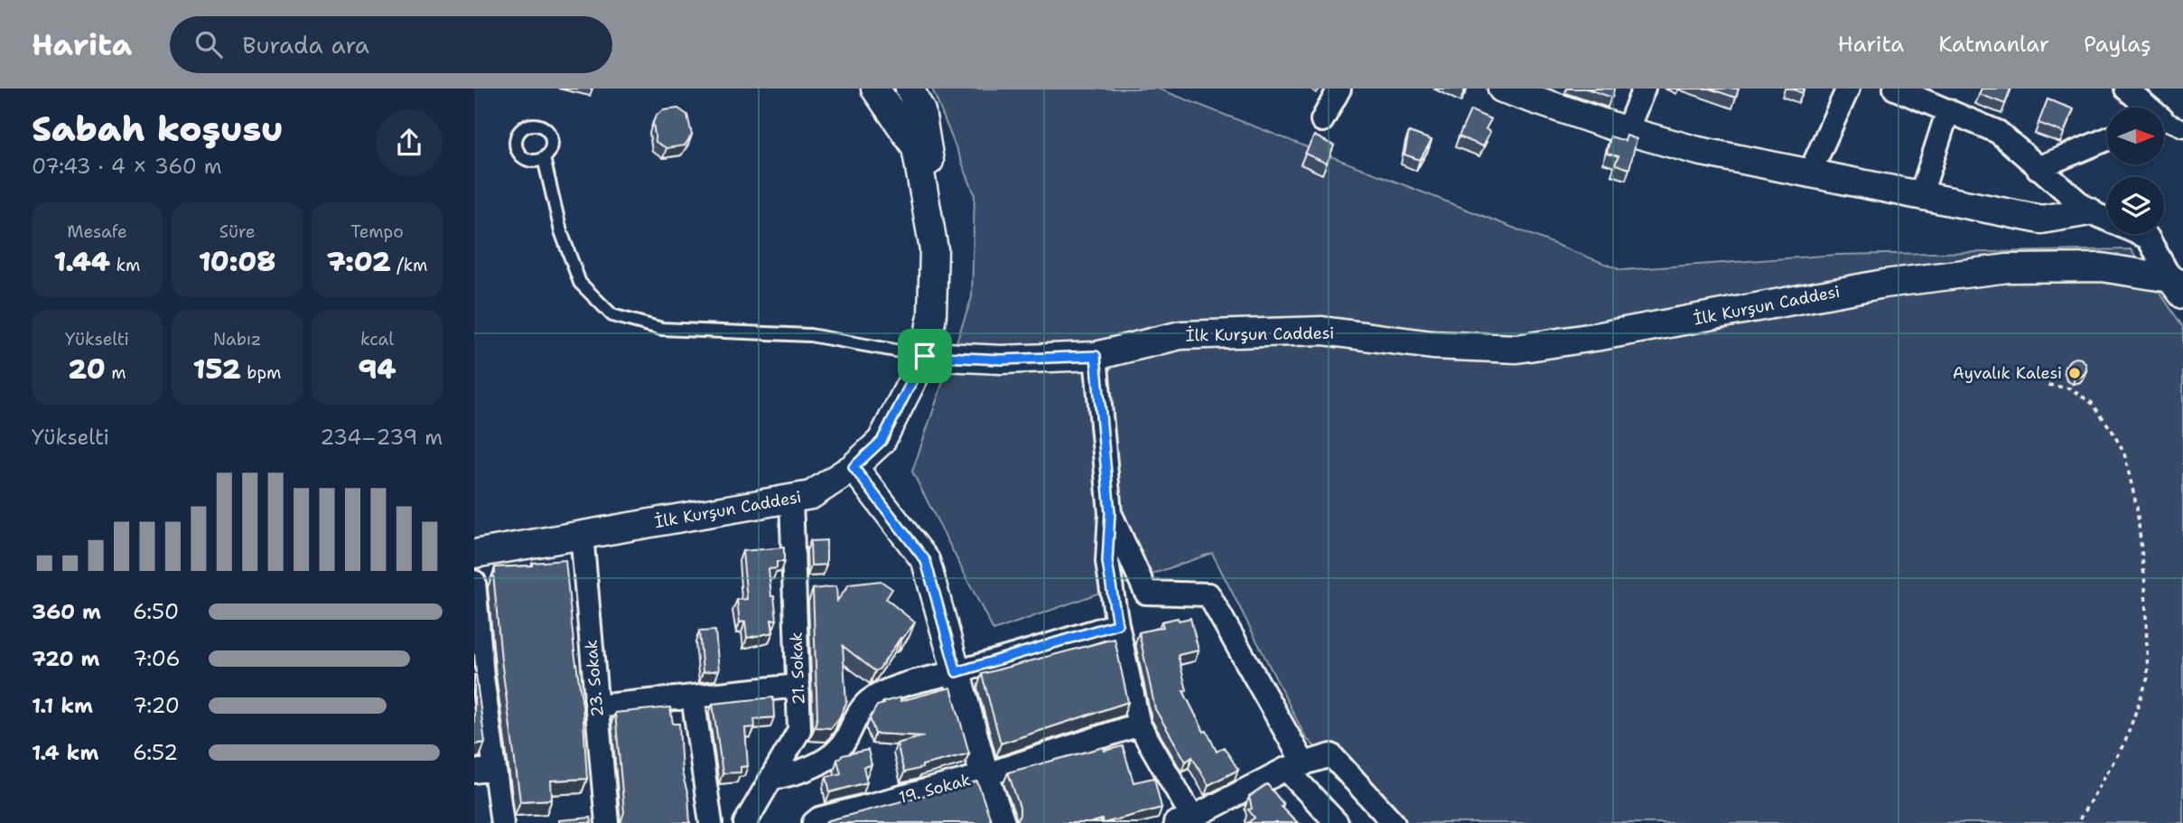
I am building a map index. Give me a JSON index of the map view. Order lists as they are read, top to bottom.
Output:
{
  "streets": {
    "street": [
      "İlk Kurşun Caddesi",
      "21. Sokak",
      "23. Sokak",
      "19. Sokak"
    ]
  },
  "crossings": [
    ["İlk Kurşun Caddesi", "21. Sokak"],
    ["İlk Kurşun Caddesi", "23. Sokak"]
  ],
  "places": ["Ayvalık Kalesi"],
  "north": "right",
  "page": {
    "header": "Harita",
    "search": "Burada ara",
    "nav": ["Harita", "Katmanlar", "Paylaş"],
    "heading": ["Sabah koşusu", "07:43 · 4 × 360 m"],
    "stats": [
      ["Mesafe", "1.44 km"],
      ["Süre", "10:08"],
      ["Tempo", "7:02 /km"],
      ["Yükselti", "20 m"],
      ["Nabız", "152 bpm"],
      ["kcal", "94"]
    ],
    "chart": ["Yükselti", "234–239 m"],
    "list": [
      {
        "name": "360 m",
        "note": "6:50"
      },
      {
        "name": "720 m",
        "note": "7:06"
      },
      {
        "name": "1.1 km",
        "note": "7:20"
      },
      {
        "name": "1.4 km",
        "note": "6:52"
      }
    ]
  }
}
